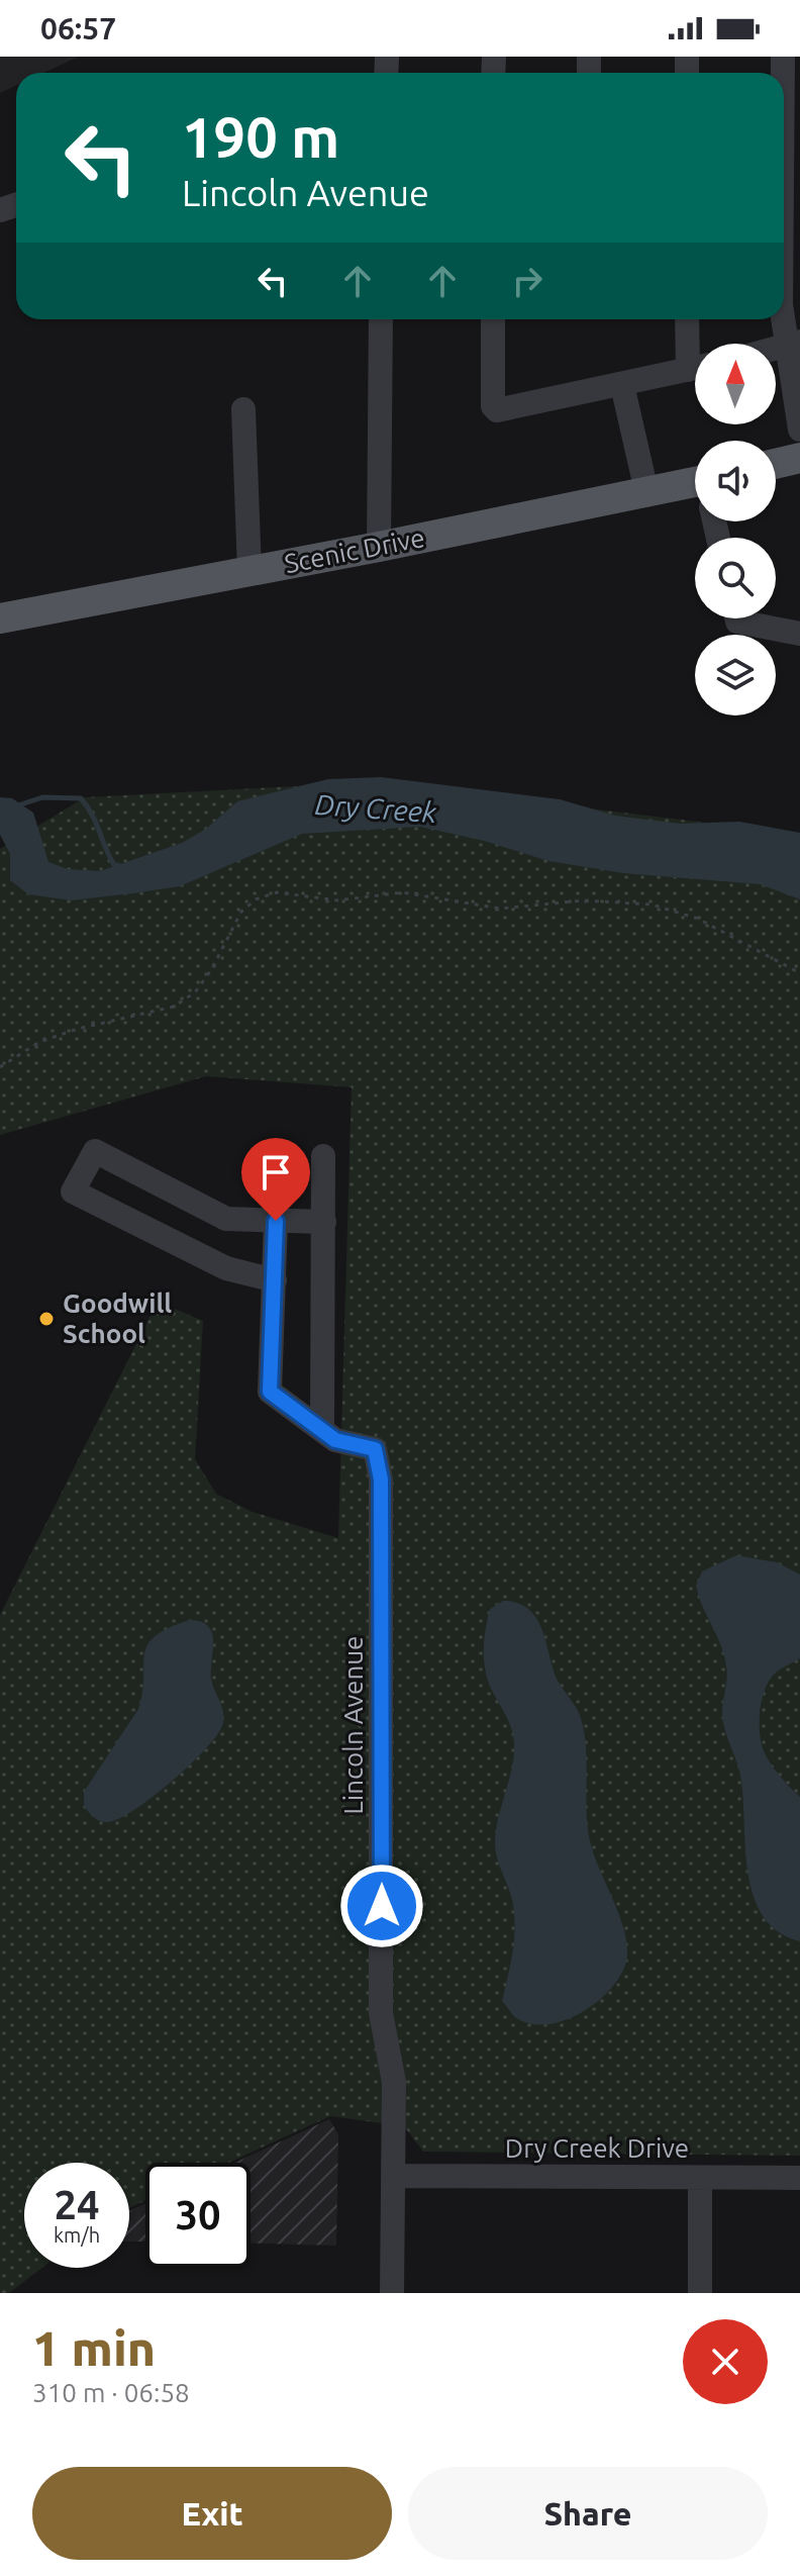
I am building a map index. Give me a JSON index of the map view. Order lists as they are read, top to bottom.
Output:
{
  "streets": {
    "main road": ["Scenic Drive"],
    "street": ["Lincoln Avenue", "Dry Creek Drive"]
  },
  "crossings": [
    ["Lincoln Avenue", "Dry Creek Drive"]
  ],
  "water": ["Dry Creek"],
  "places": ["Goodwill School"],
  "north": "top",
  "page": {
    "status": "06:57",
    "turn": ["190 m", "Lincoln Avenue"],
    "speed": "24 km/h",
    "limit": "30",
    "heading": ["1 min", "310 m · 06:58"],
    "buttons": ["Exit", "Share"]
  }
}
